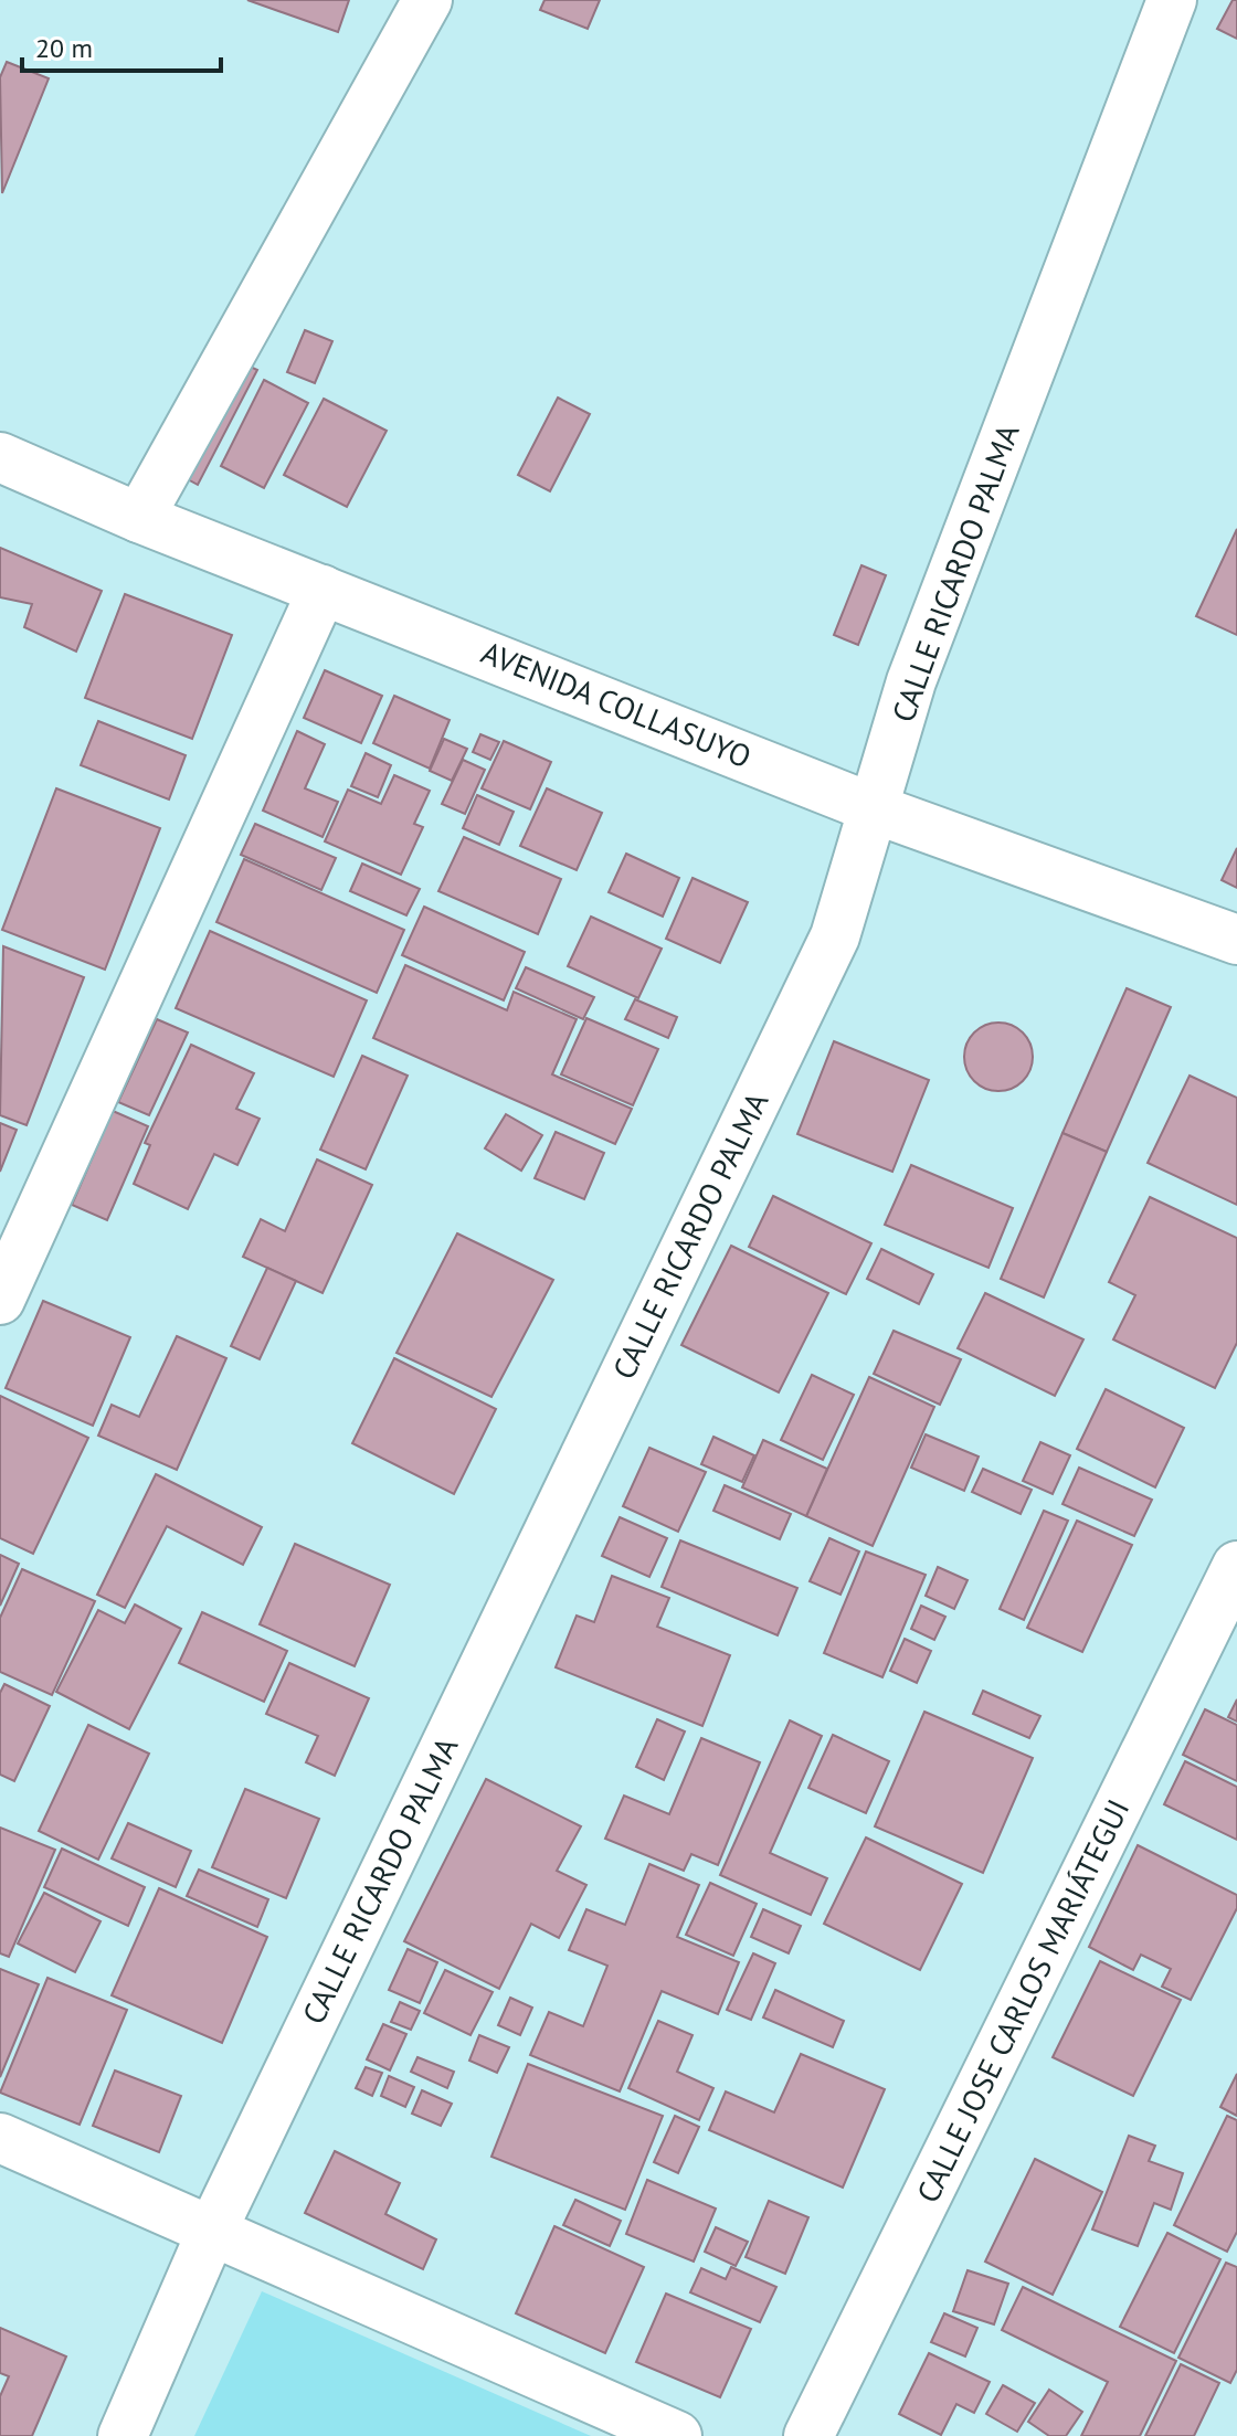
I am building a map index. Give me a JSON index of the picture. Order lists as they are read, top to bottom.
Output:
{
  "streets": {
    "street": ["CALLE RICARDO PALMA", "AVENIDA COLLASUYO", "CALLE JOSE CARLOS MARIÁTEGUI"]
  },
  "crossings": [
    ["CALLE RICARDO PALMA", "AVENIDA COLLASUYO"]
  ],
  "scale_bar": "20 m"
}
